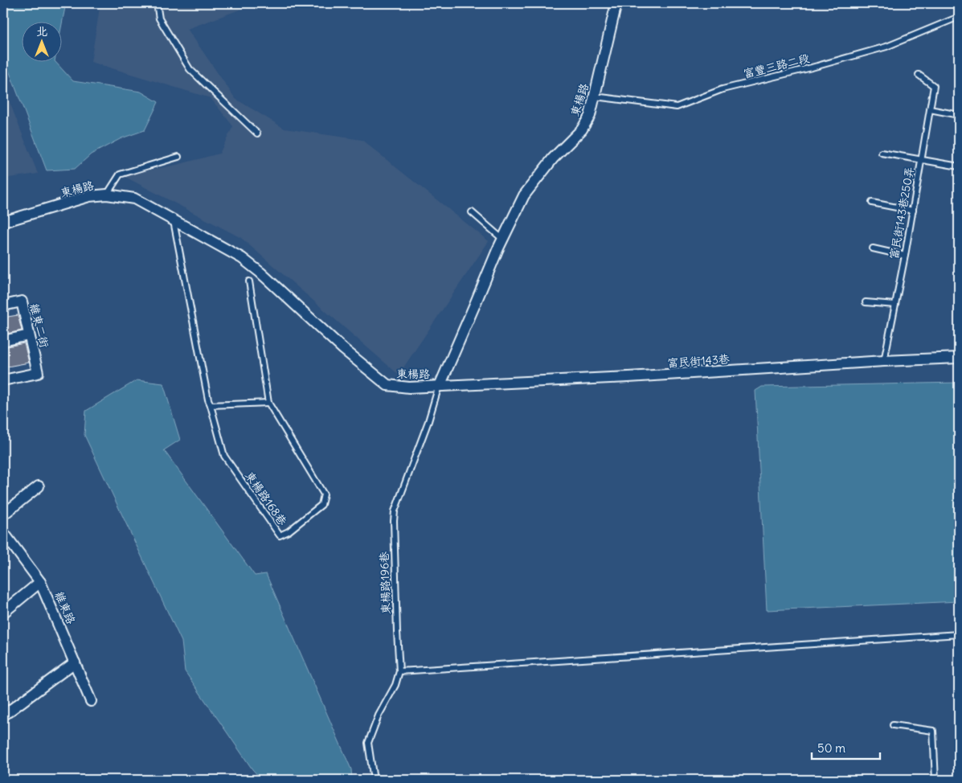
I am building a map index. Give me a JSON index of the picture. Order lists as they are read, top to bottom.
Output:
{
  "streets": {
    "street": [
      "東楊路",
      "維東二街",
      "富民街143巷",
      "維東路"
    ],
    "lane": [
      "富豐三路二段",
      "富民街143巷250弄",
      "東楊路168巷",
      "東楊路196巷"
    ]
  },
  "crossings": [
    ["富豐三路二段", "東楊路"],
    ["東楊路", "富民街143巷"],
    ["東楊路", "東楊路168巷"],
    ["東楊路", "東楊路196巷"],
    ["富民街143巷250弄", "富民街143巷"],
    ["富民街143巷", "東楊路196巷"]
  ],
  "scale_bar": "50 m",
  "north": "top"
}
